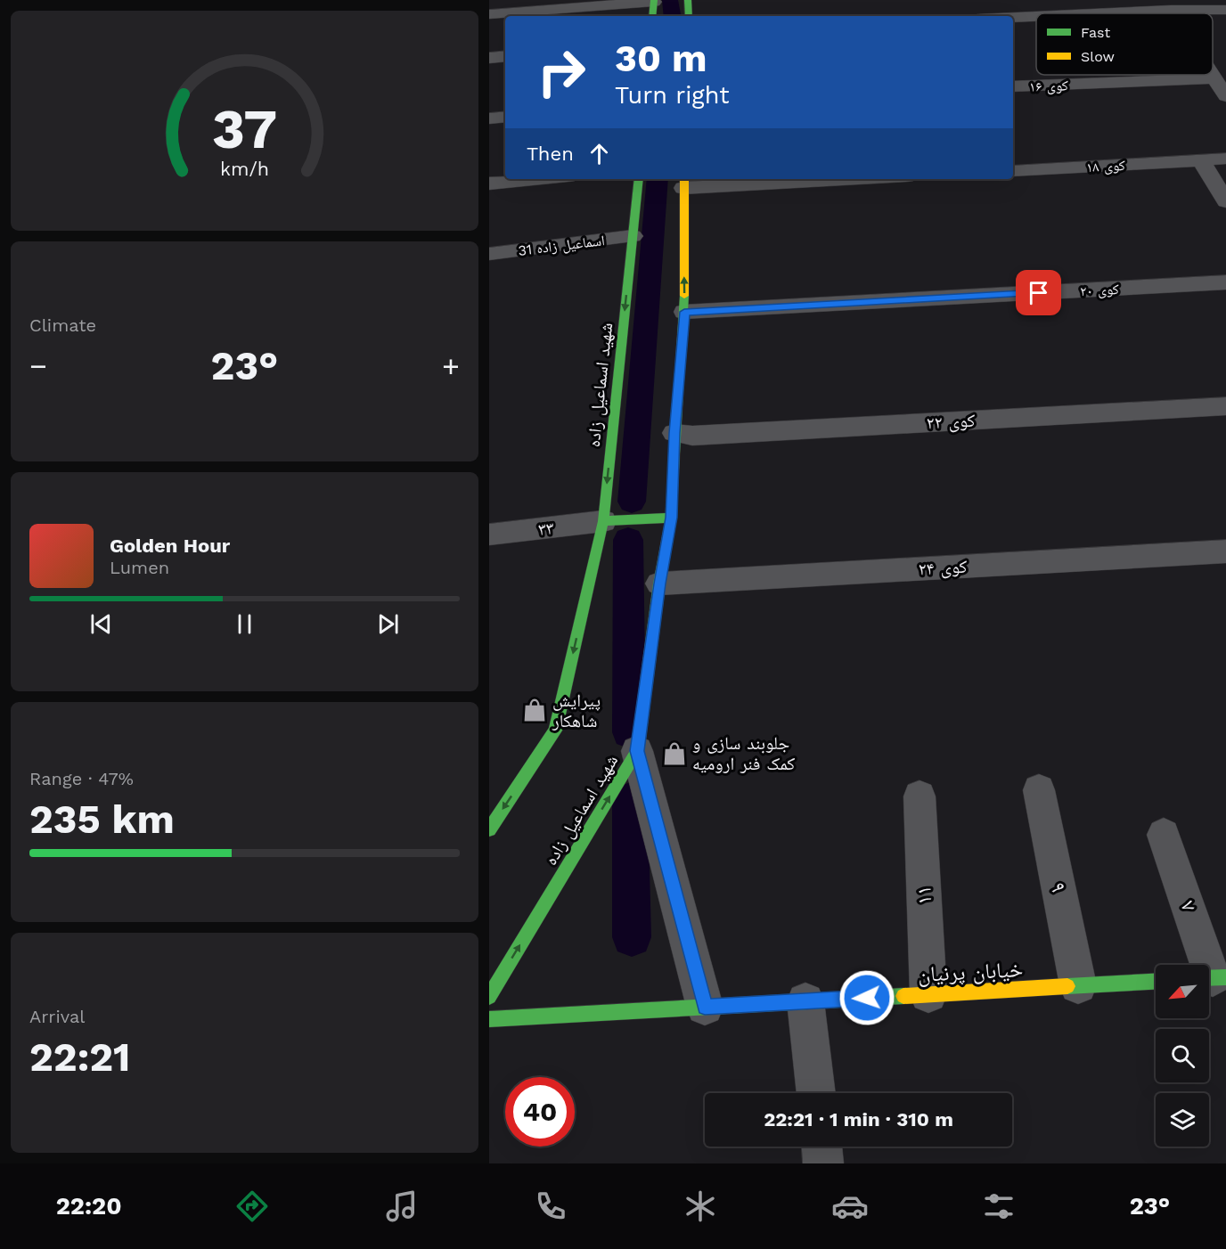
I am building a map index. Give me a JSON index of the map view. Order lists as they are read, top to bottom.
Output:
{
  "streets": {
    "street": [
      "کوی ۱۶",
      "کوی ۱۸",
      "اسماعیل زاده 31",
      "کوی ۲۰",
      "شهید اسماعیل زاده",
      "کوی ۲۲",
      "۳۳",
      "کوی ۲۴",
      "۹",
      "۱۱",
      "۷",
      "خیابان پرنیان"
    ]
  },
  "crossings": [
    ["اسماعیل زاده 31", "شهید اسماعیل زاده"],
    ["کوی ۲۰", "شهید اسماعیل زاده"],
    ["شهید اسماعیل زاده", "کوی ۲۲"],
    ["شهید اسماعیل زاده", "۳۳"],
    ["شهید اسماعیل زاده", "کوی ۲۴"],
    ["۹", "خیابان پرنیان"],
    ["۱۱", "خیابان پرنیان"]
  ],
  "places": {
    "shop": ["پیرایش شاهکار", "جلوبند سازی و کمک فنر ارومیه"]
  },
  "legend": ["Fast", "Slow"],
  "north": "bottom left",
  "page": {
    "turn": ["30 m", "Turn right"],
    "then": "Then",
    "tile": [
      "Climate",
      ["Range · 47%", "235 km"],
      ["Arrival", "22:21"]
    ],
    "heat": ["−", "23°", "+"],
    "song": ["Golden Hour", "Lumen"],
    "limit": "40",
    "trip": "22:21 · 1 min · 310 m",
    "tabs": ["22:20", "23°"],
    "gauge": ["37", "km/h"]
  }
}
